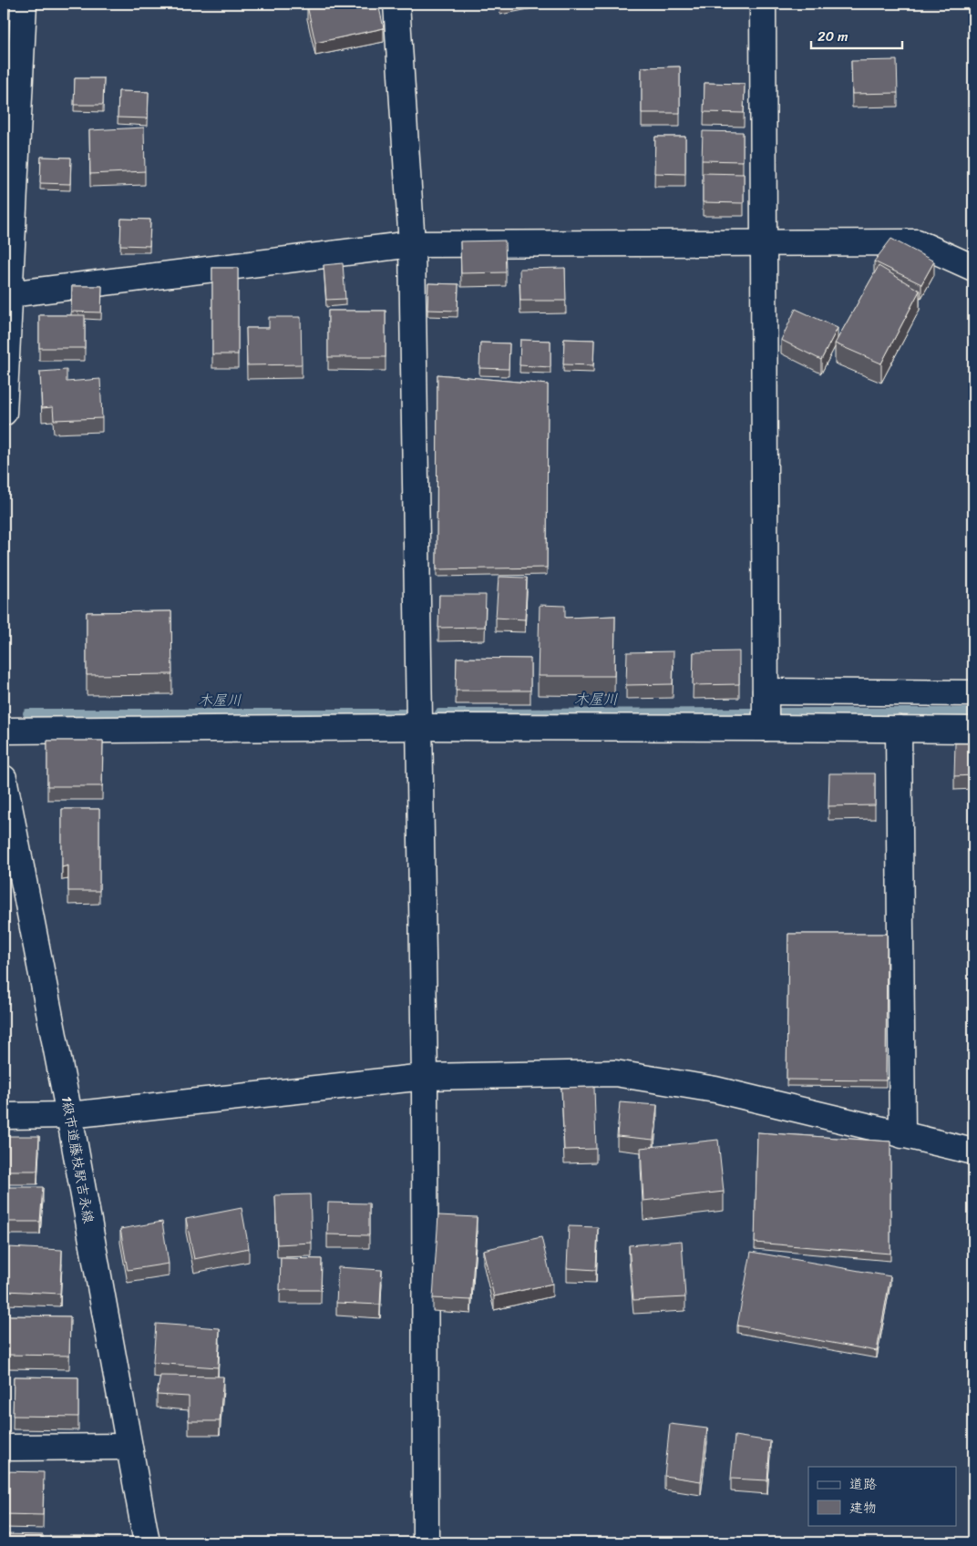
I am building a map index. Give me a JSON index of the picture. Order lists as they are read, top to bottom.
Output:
{
  "streets": {
    "street": ["1級市道藤枝駅吉永線"]
  },
  "water": ["木屋川"],
  "legend": ["道路", "建物"],
  "scale_bar": "20 m"
}
